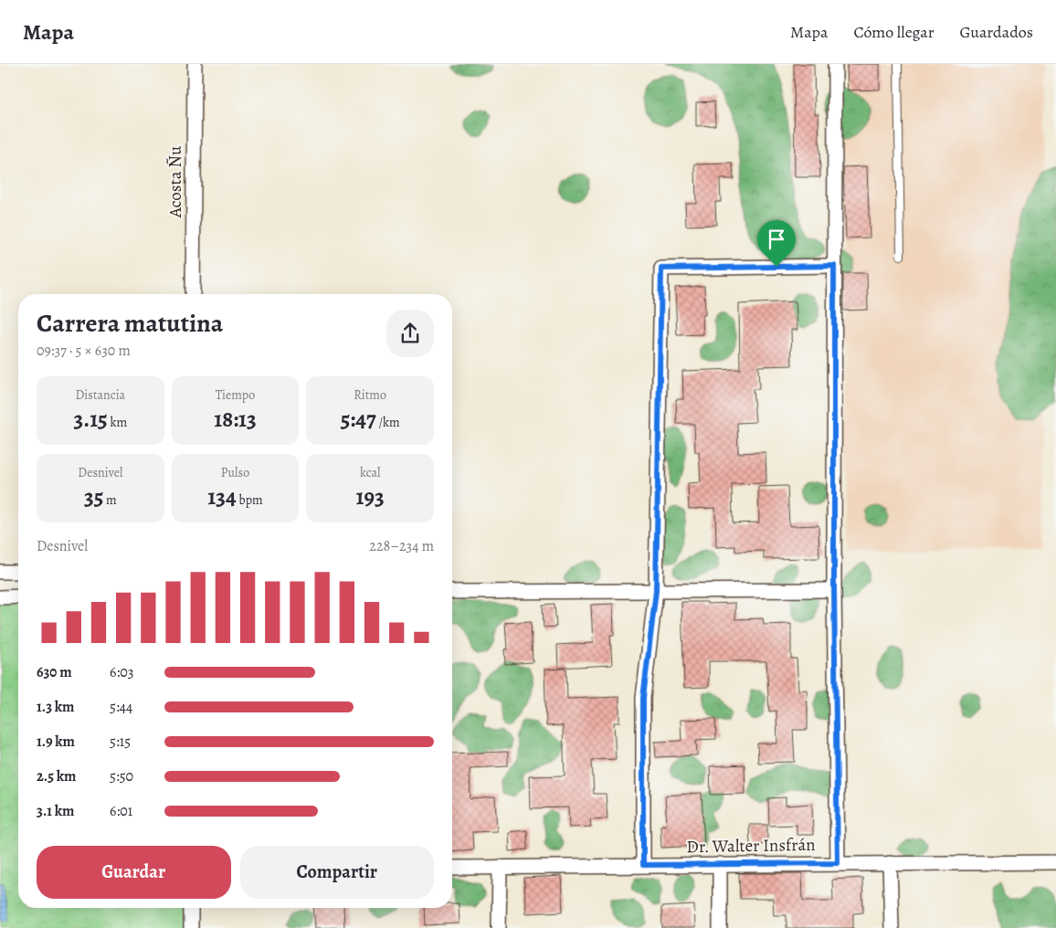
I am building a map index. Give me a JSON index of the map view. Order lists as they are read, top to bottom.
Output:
{
  "streets": {
    "street": ["Acosta Ñu", "Dr. Walter Insfrán"]
  },
  "page": {
    "header": "Mapa",
    "nav": ["Mapa", "Cómo llegar", "Guardados"],
    "heading": ["Carrera matutina", "09:37 · 5 × 630 m"],
    "stats": [
      ["Distancia", "3.15 km"],
      ["Tiempo", "18:13"],
      ["Ritmo", "5:47 /km"],
      ["Desnivel", "35 m"],
      ["Pulso", "134 bpm"],
      ["kcal", "193"]
    ],
    "chart": ["Desnivel", "228–234 m"],
    "list": [
      {
        "name": "630 m",
        "note": "6:03"
      },
      {
        "name": "1.3 km",
        "note": "5:44"
      },
      {
        "name": "1.9 km",
        "note": "5:15"
      },
      {
        "name": "2.5 km",
        "note": "5:50"
      },
      {
        "name": "3.1 km",
        "note": "6:01"
      }
    ],
    "buttons": ["Guardar", "Compartir"]
  }
}
